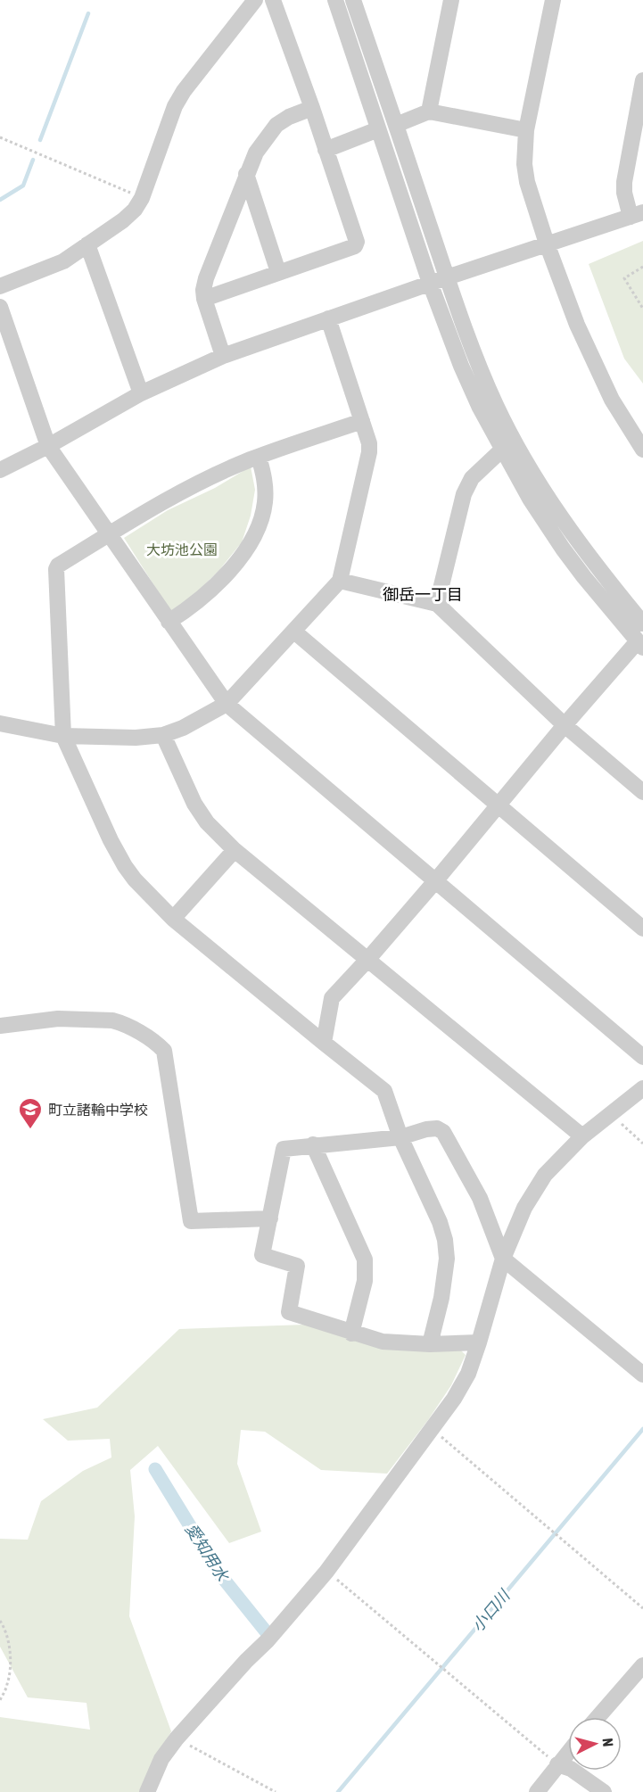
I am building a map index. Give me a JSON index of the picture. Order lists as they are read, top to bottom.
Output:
{
  "districts": ["御岳一丁目"],
  "water": ["愛知用水", "小口川"],
  "parks": ["大坊池公園"],
  "places": {
    "school or university": ["町立諸輪中学校"]
  },
  "north": "right"
}
